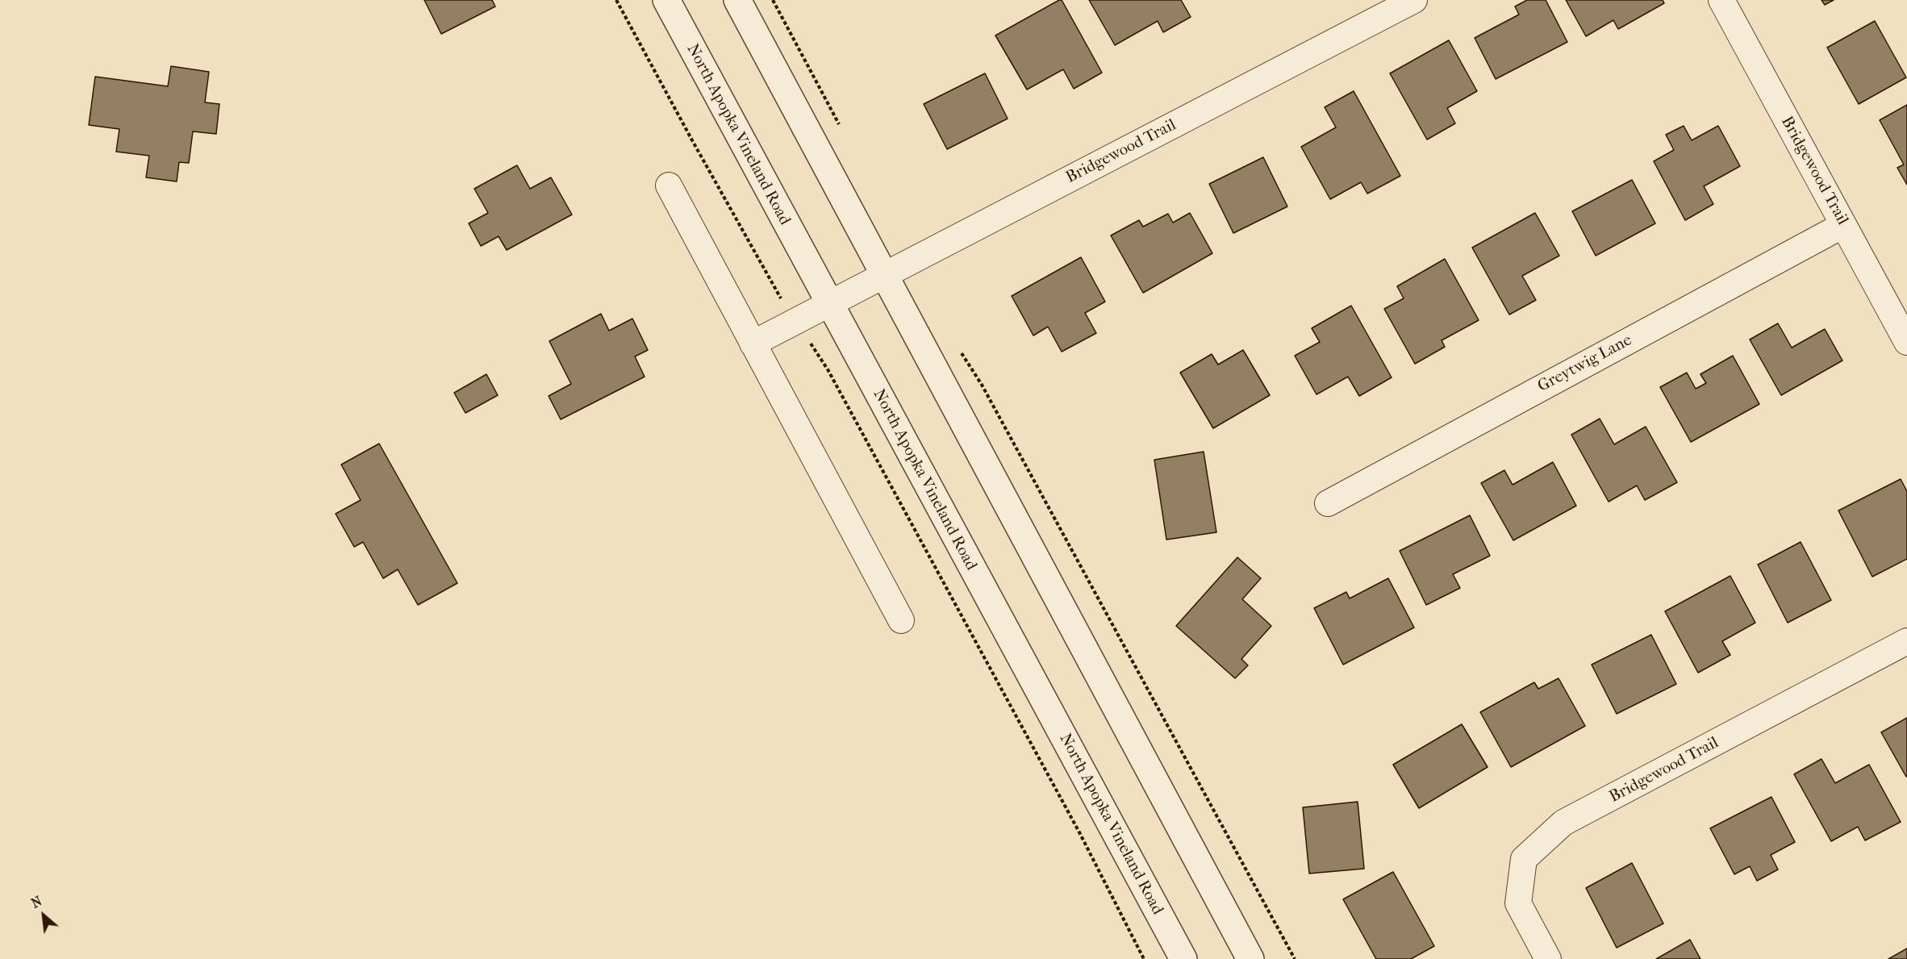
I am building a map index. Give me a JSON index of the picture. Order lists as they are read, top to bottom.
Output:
{
  "streets": {
    "street": ["North Apopka Vineland Road", "Bridgewood Trail", "Greytwig Lane"]
  },
  "crossings": [
    ["North Apopka Vineland Road", "Bridgewood Trail"],
    ["Bridgewood Trail", "Greytwig Lane"]
  ],
  "north": "top left"
}
